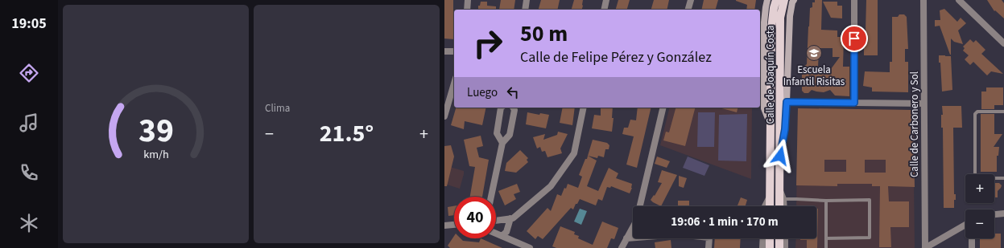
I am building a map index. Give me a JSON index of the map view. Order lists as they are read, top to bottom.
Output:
{
  "streets": {
    "main road": ["Calle de Joaquín Costa"],
    "street": ["Calle de Carbonero y Sol"]
  },
  "places": {
    "school or university": ["Escuela Infantil Risitas"]
  },
  "page": {
    "tabs": "19:05",
    "tile": "Clima",
    "turn": ["50 m", "Calle de Felipe Pérez y González"],
    "then": "Luego",
    "heat": ["−", "21.5°", "+"],
    "map_buttons": ["+", "−"],
    "limit": "40",
    "trip": "19:06 · 1 min · 170 m",
    "gauge": ["39", "km/h"]
  }
}
